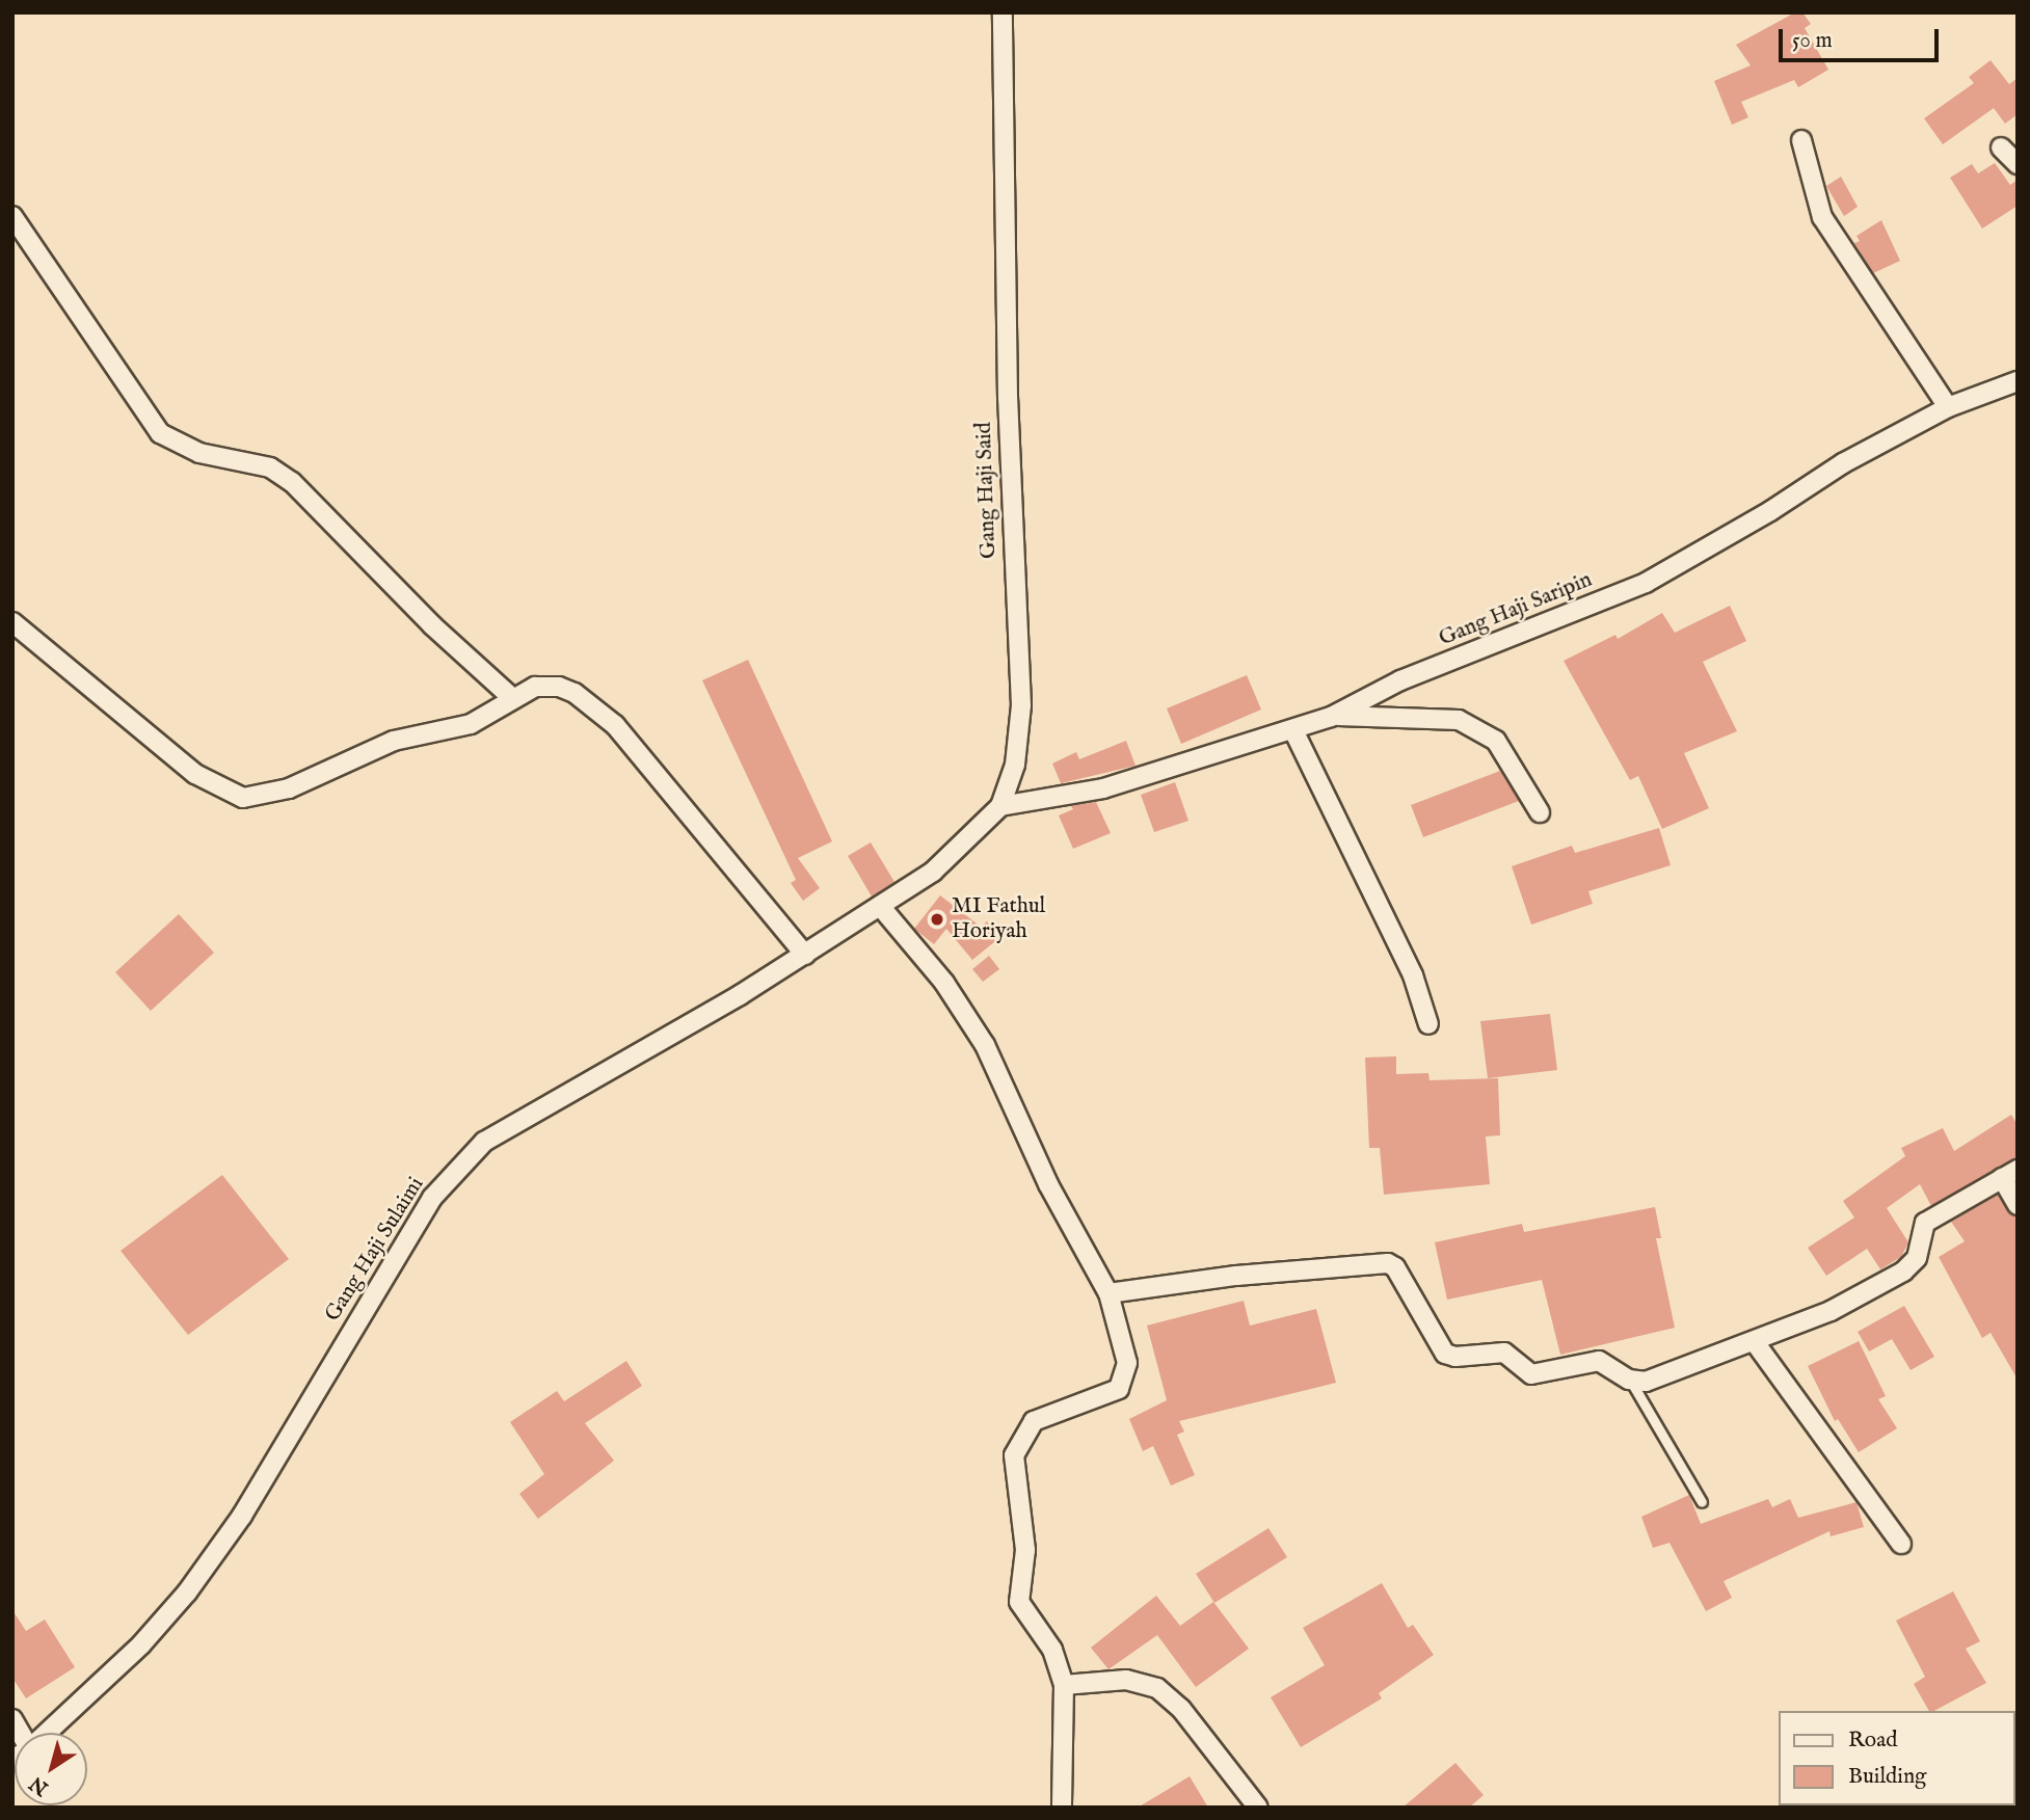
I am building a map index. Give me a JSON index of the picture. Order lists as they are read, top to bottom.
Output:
{
  "streets": {
    "street": ["Gang Haji Said", "Gang Haji Saripin", "Gang Haji Sulaimi"]
  },
  "crossings": [
    ["Gang Haji Said", "Gang Haji Saripin"],
    ["Gang Haji Said", "Gang Haji Sulaimi"]
  ],
  "places": ["MI Fathul Horiyah"],
  "legend": ["Road", "Building"],
  "scale_bar": "50 m",
  "north": "bottom left"
}
